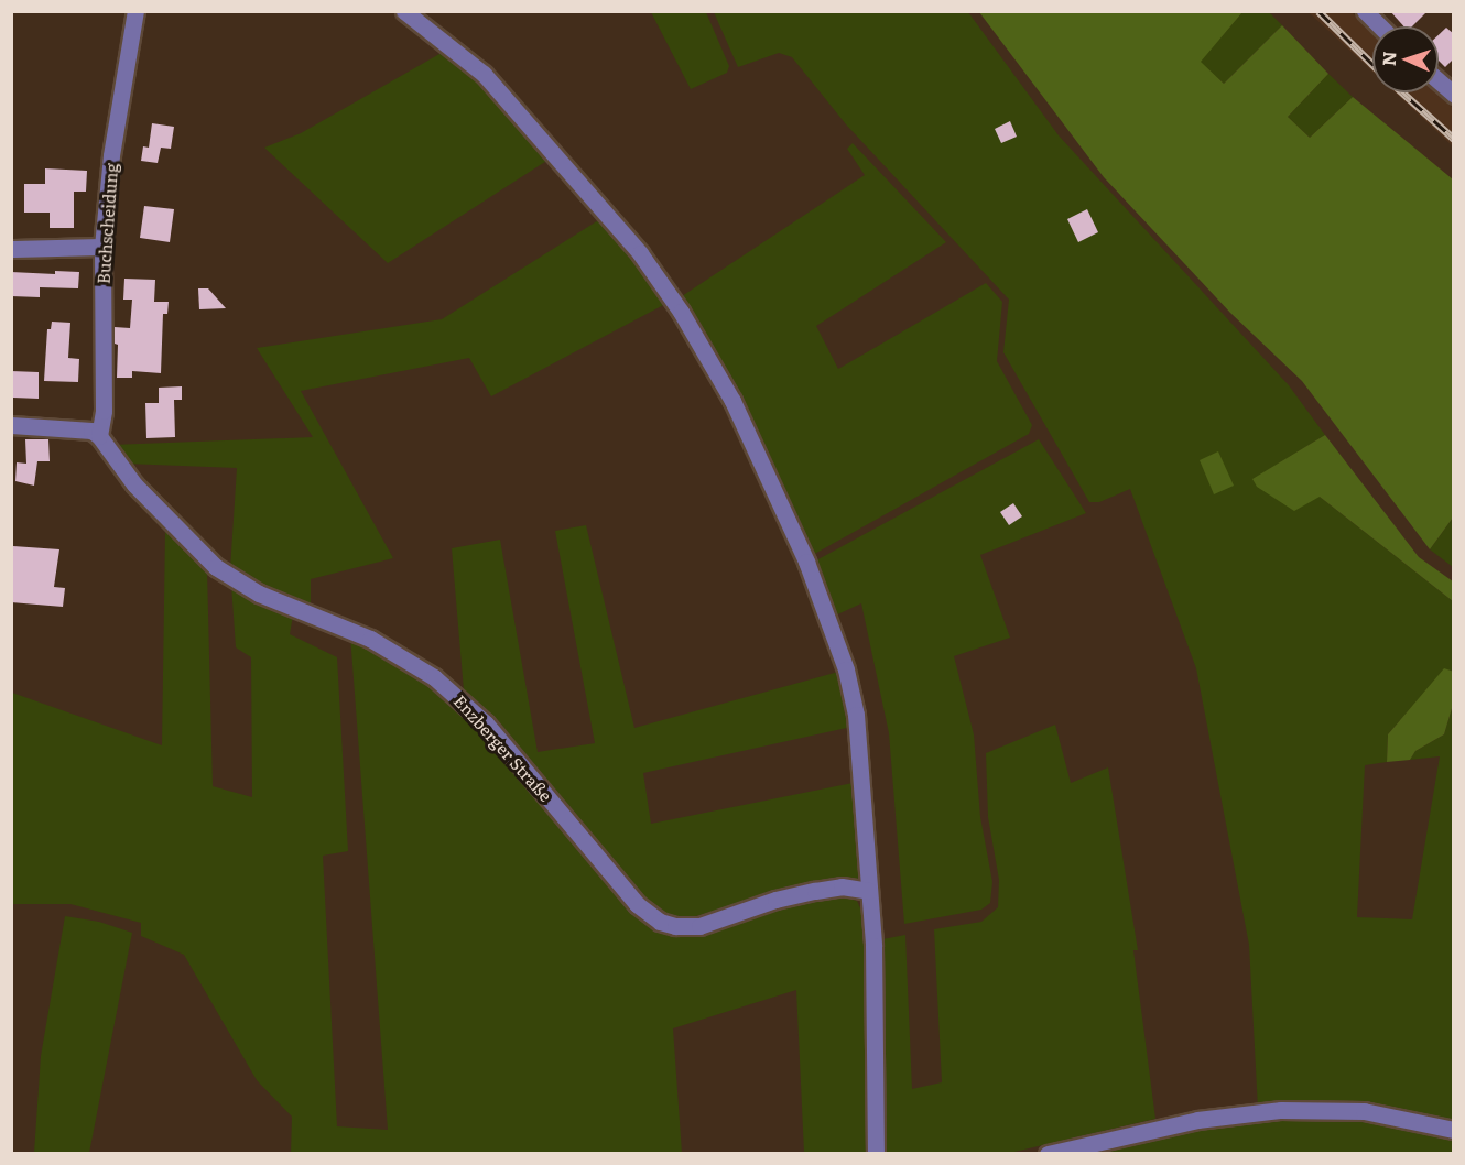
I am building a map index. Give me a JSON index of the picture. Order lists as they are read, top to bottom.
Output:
{
  "streets": {
    "street": ["Buchscheidung", "Enzberger Straße"]
  },
  "crossings": [
    ["Buchscheidung", "Enzberger Straße"]
  ],
  "north": "left"
}
